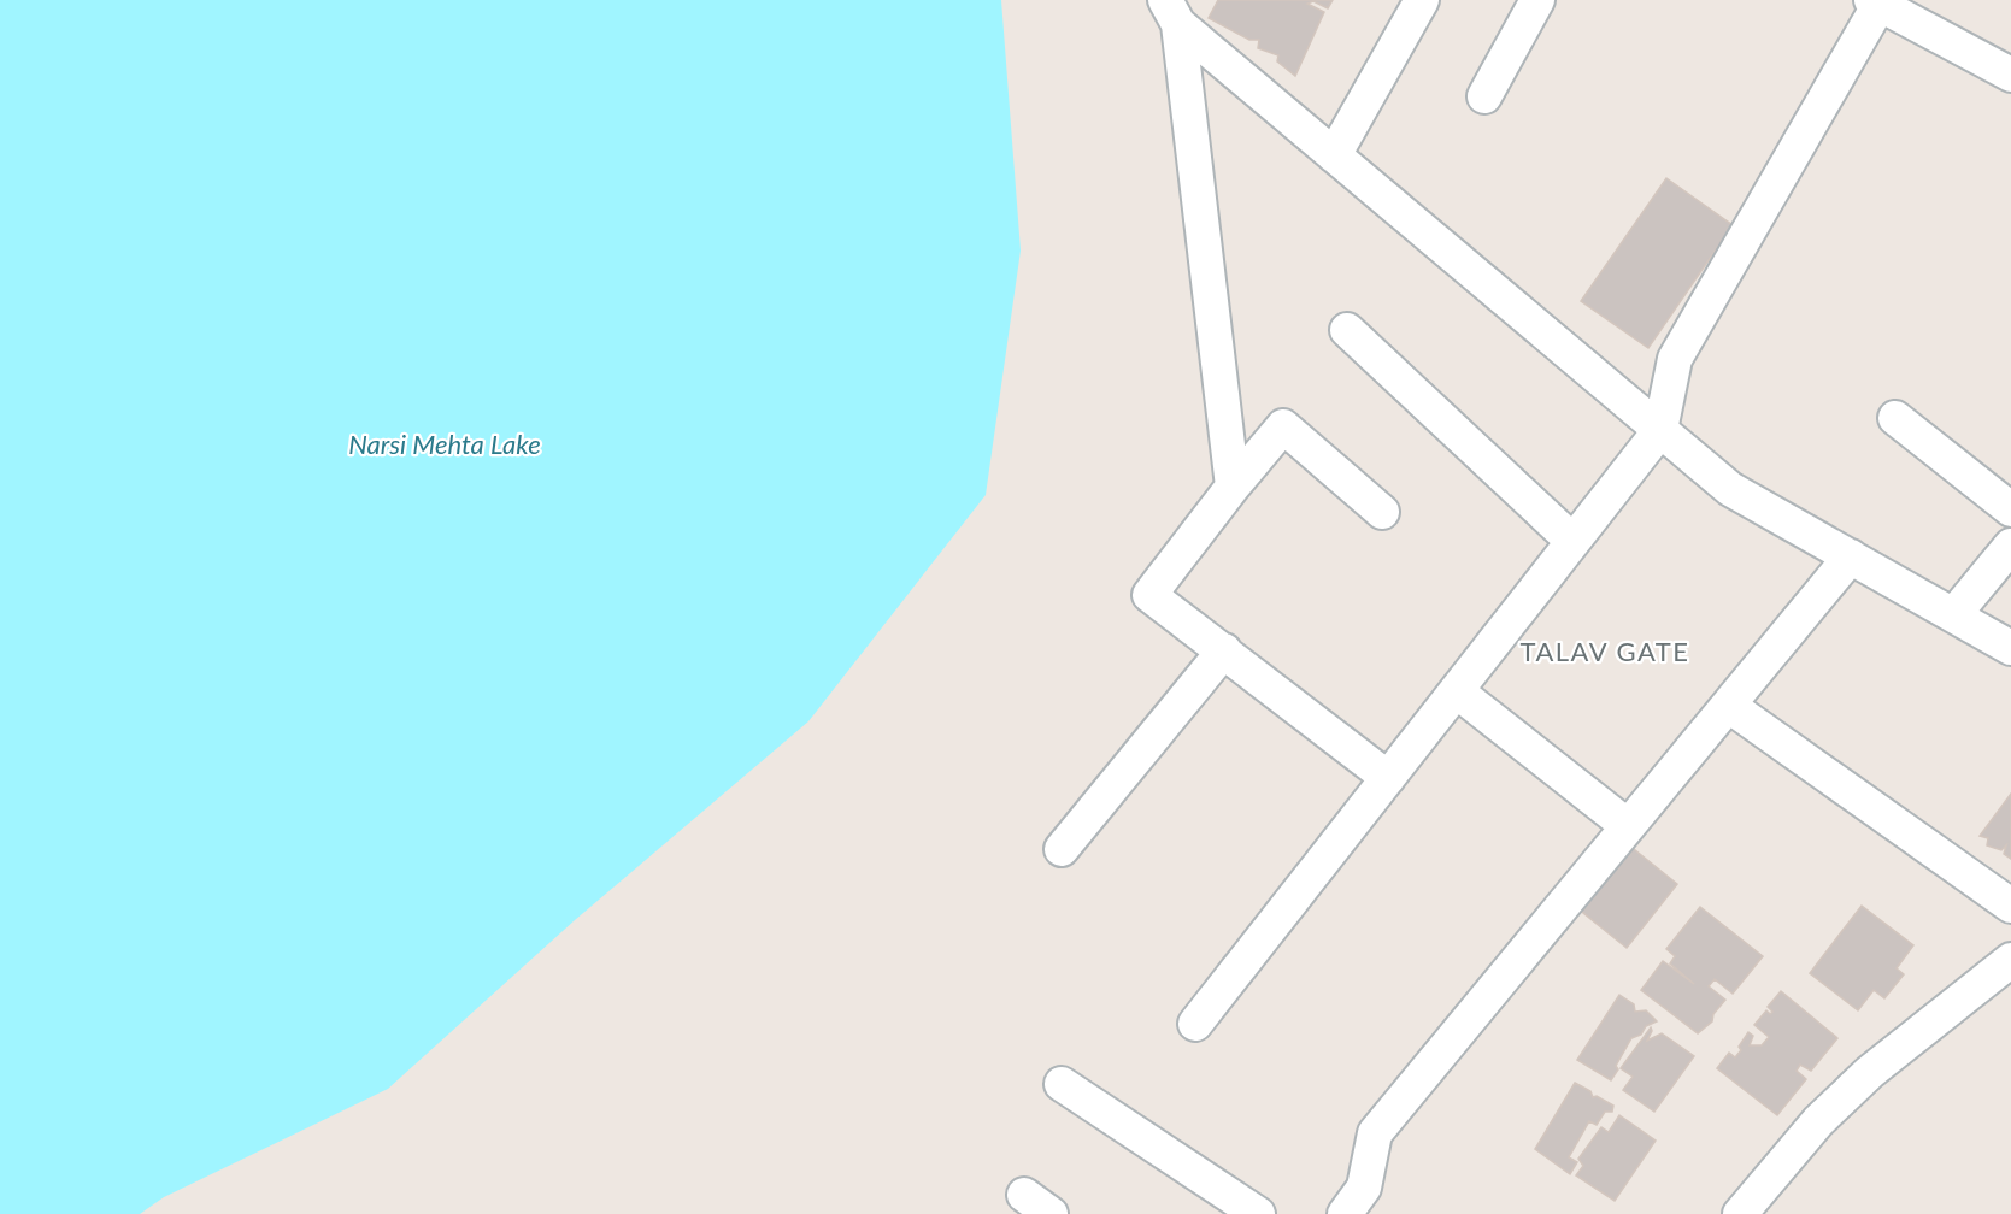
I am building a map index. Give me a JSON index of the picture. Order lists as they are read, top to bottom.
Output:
{
  "districts": ["TALAV GATE"],
  "water": ["Narsi Mehta Lake"]
}
